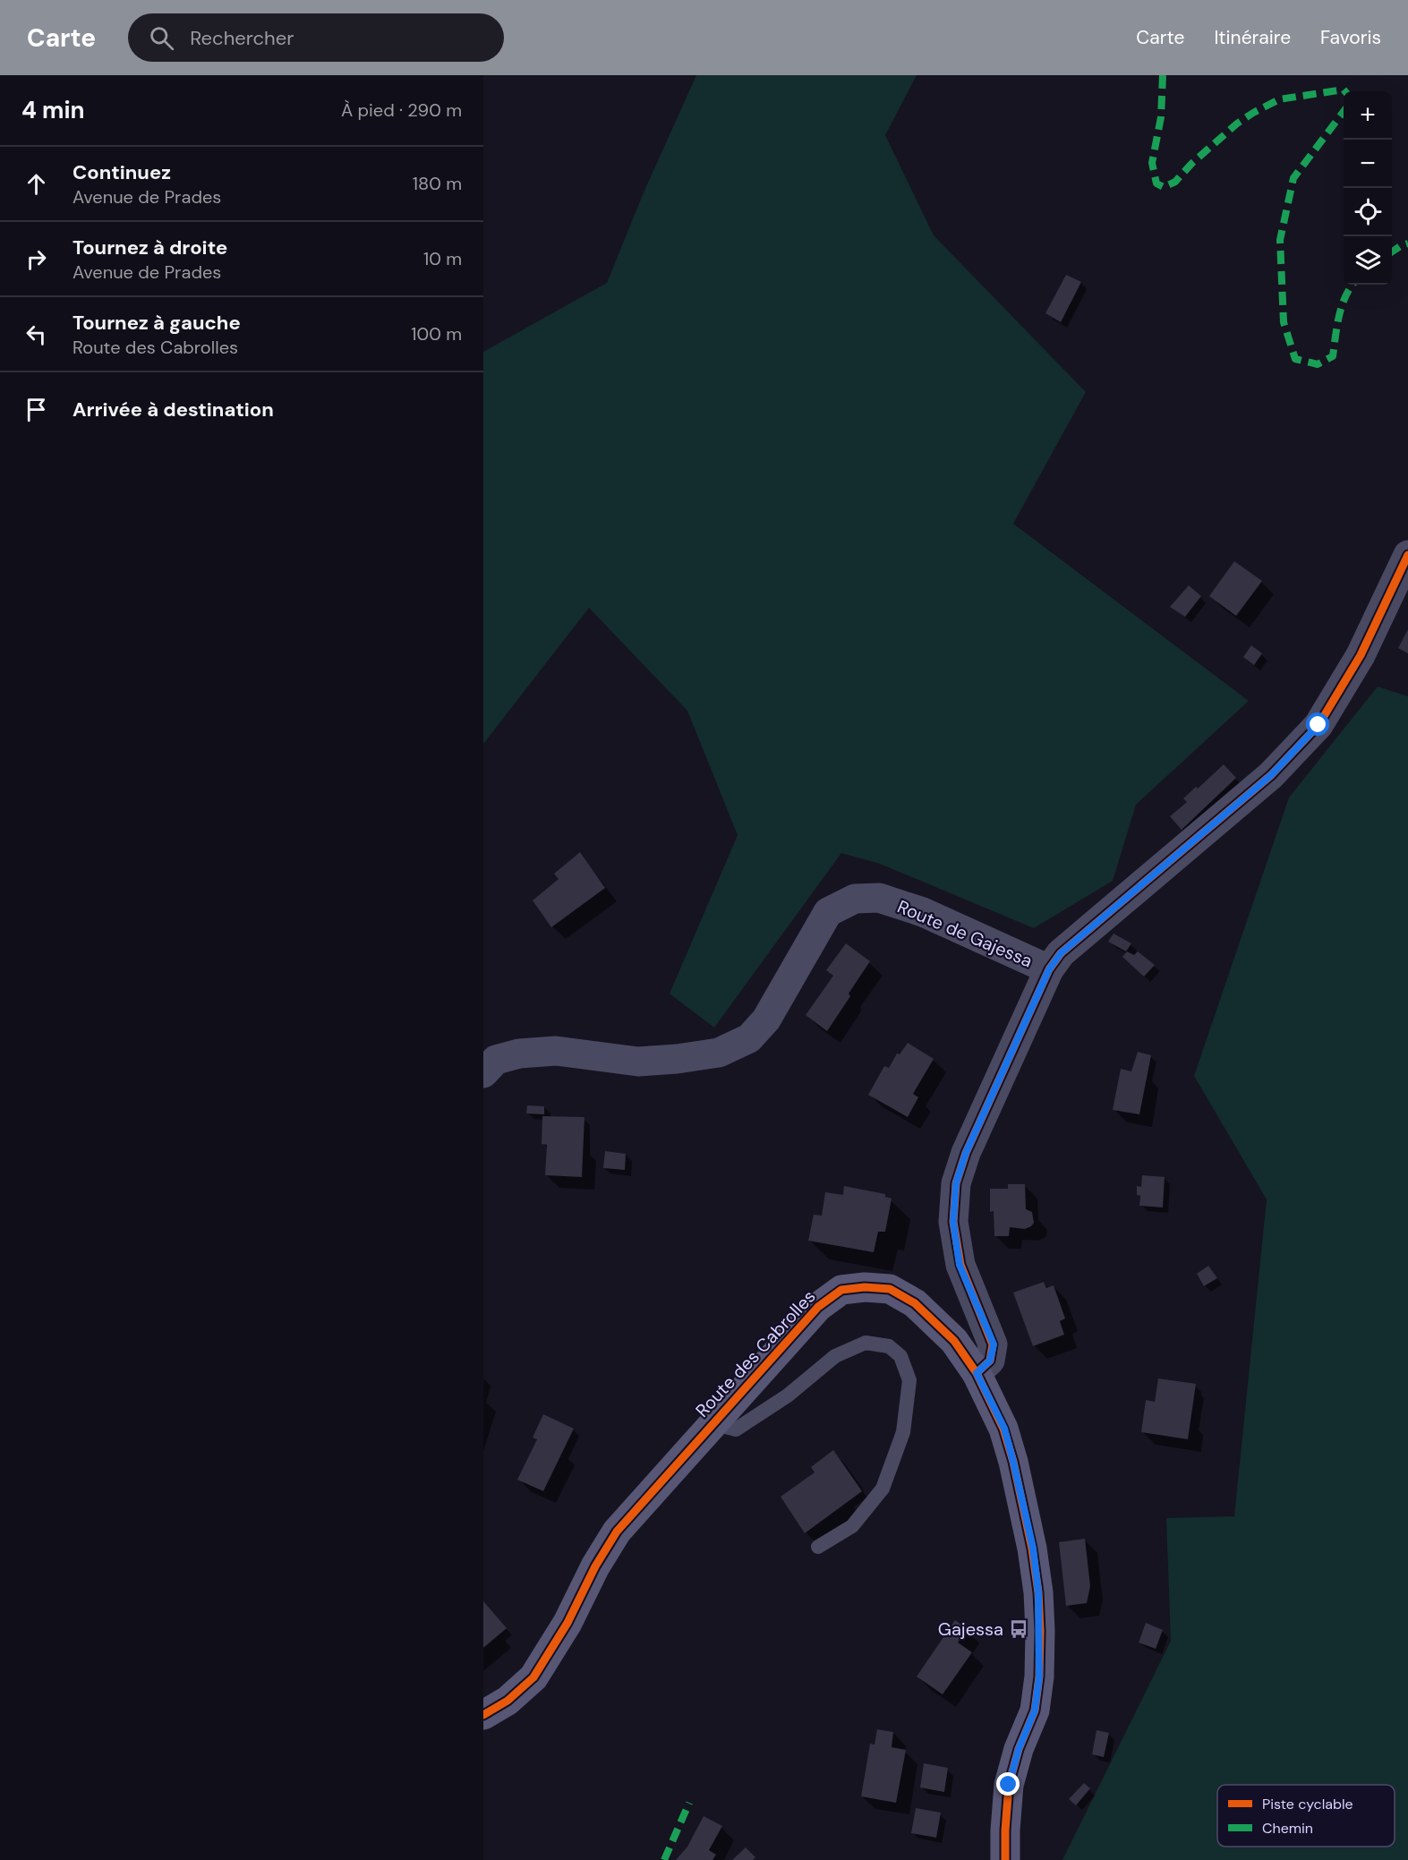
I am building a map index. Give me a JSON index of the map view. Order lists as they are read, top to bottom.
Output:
{
  "streets": {
    "street": ["Route de Gajessa", "Route des Cabrolles"]
  },
  "places": {
    "bus stop": ["Gajessa"]
  },
  "legend": ["Piste cyclable", "Chemin"],
  "page": {
    "header": "Carte",
    "search": "Rechercher",
    "nav": ["Carte", "Itinéraire", "Favoris"],
    "heading": ["4 min", "À pied · 290 m"],
    "map_buttons": ["+", "−"],
    "list": [
      ["Continuez", "Avenue de Prades", "180 m"],
      ["Tournez à droite", "Avenue de Prades", "10 m"],
      ["Tournez à gauche", "Route des Cabrolles", "100 m"],
      "Arrivée à destination"
    ]
  }
}
